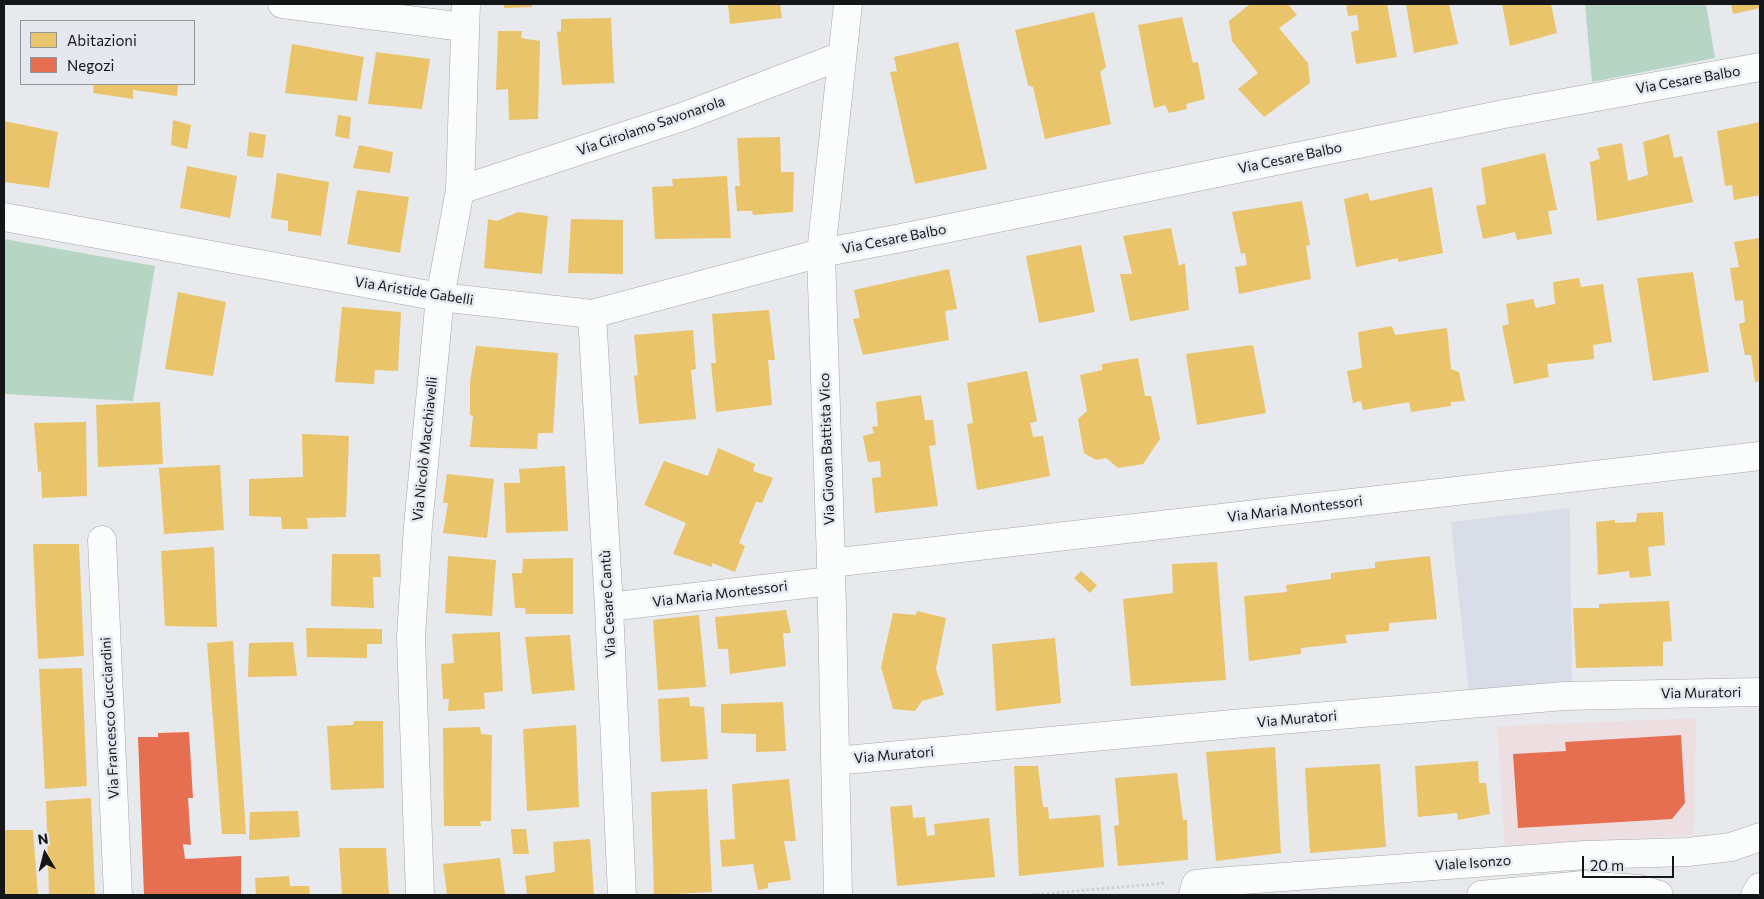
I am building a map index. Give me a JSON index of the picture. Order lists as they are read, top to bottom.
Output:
{
  "streets": {
    "street": [
      "Via Cesare Balbo",
      "Via Girolamo Savonarola",
      "Via Aristide Gabelli",
      "Via Nicolò Macchiavelli",
      "Via Giovan Battista Vico",
      "Via Maria Montessori",
      "Via Cesare Cantù",
      "Via Muratori",
      "Via Francesco Gucciardini",
      "Viale Isonzo"
    ]
  },
  "crossings": [
    ["Via Cesare Balbo", "Via Aristide Gabelli"],
    ["Via Cesare Balbo", "Via Giovan Battista Vico"],
    ["Via Girolamo Savonarola", "Via Nicolò Macchiavelli"],
    ["Via Girolamo Savonarola", "Via Giovan Battista Vico"],
    ["Via Aristide Gabelli", "Via Nicolò Macchiavelli"],
    ["Via Aristide Gabelli", "Via Giovan Battista Vico"],
    ["Via Aristide Gabelli", "Via Cesare Cantù"],
    ["Via Giovan Battista Vico", "Via Maria Montessori"],
    ["Via Giovan Battista Vico", "Via Muratori"],
    ["Via Maria Montessori", "Via Cesare Cantù"]
  ],
  "legend": ["Abitazioni", "Negozi"],
  "scale_bar": "20 m",
  "north": "top"
}
